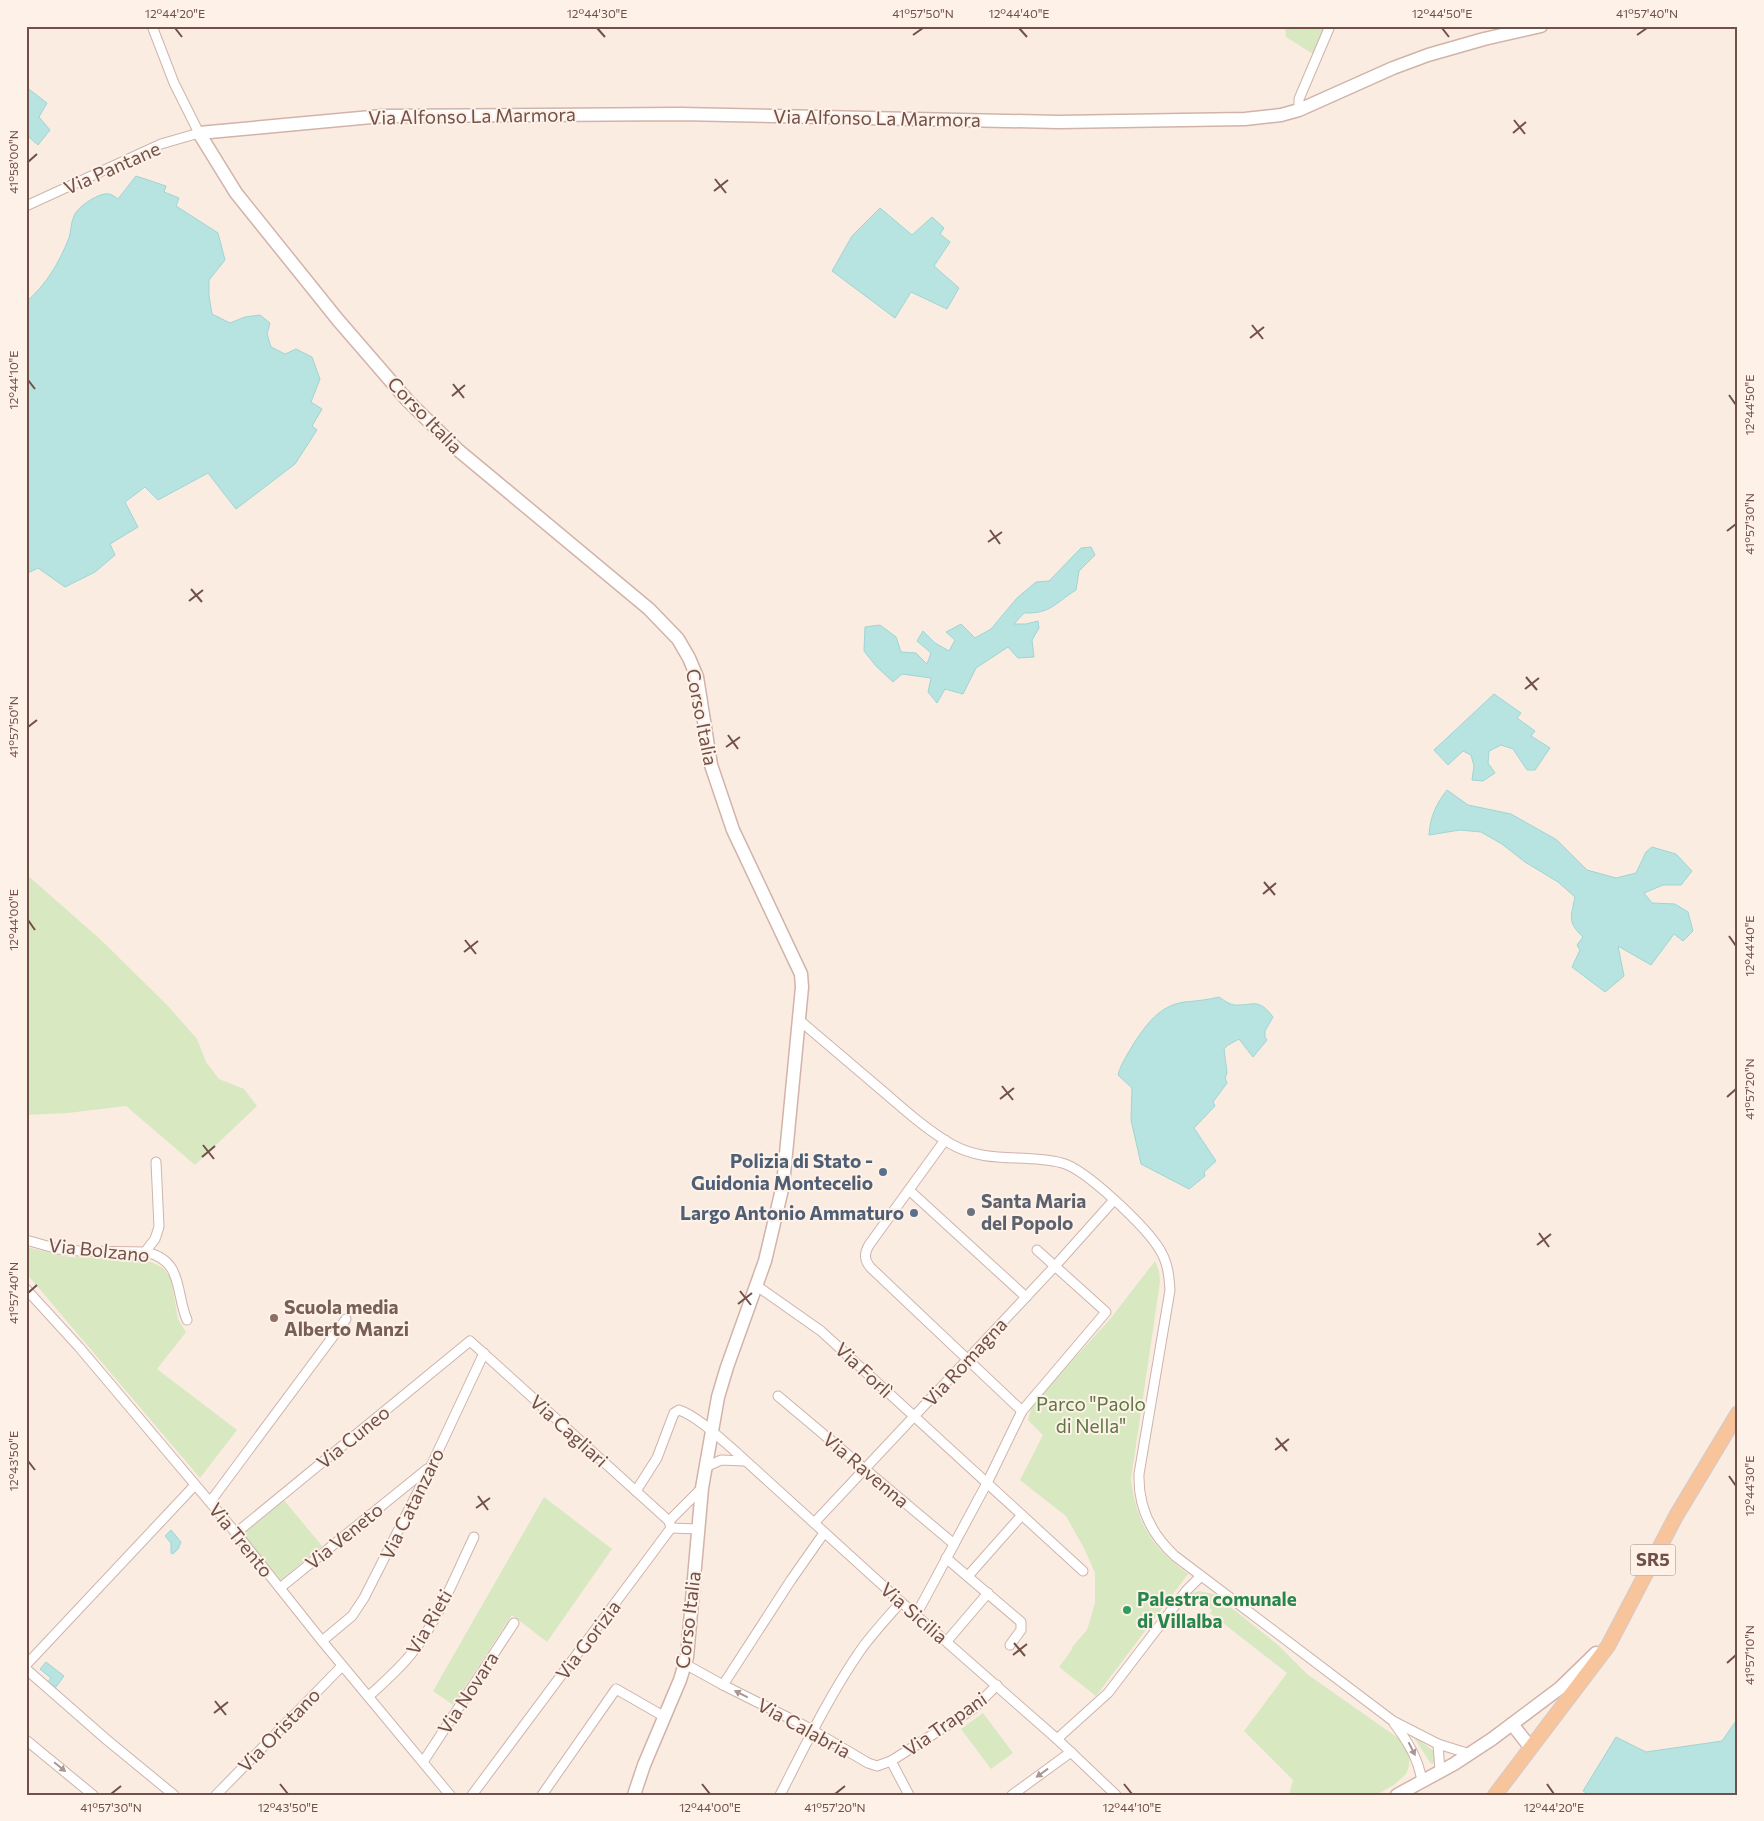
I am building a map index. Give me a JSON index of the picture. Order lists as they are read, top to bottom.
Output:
{
  "streets": {
    "main road": ["SR5"],
    "street": [
      "Via Alfonso La Marmora",
      "Via Pantane",
      "Corso Italia",
      "Via Bolzano",
      "Via Romagna",
      "Via Forlì",
      "Via Cagliari",
      "Via Cuneo",
      "Via Ravenna",
      "Via Catanzaro",
      "Via Veneto",
      "Via Trento",
      "Via Sicilia",
      "Via Rieti",
      "Via Gorizia",
      "Via Novara",
      "Via Trapani",
      "Via Calabria",
      "Via Oristano"
    ]
  },
  "crossings": [
    ["Via Alfonso La Marmora", "Via Pantane"],
    ["Via Alfonso La Marmora", "Corso Italia"],
    ["Via Pantane", "Corso Italia"],
    ["Corso Italia", "Via Forlì"],
    ["Corso Italia", "Via Sicilia"],
    ["Corso Italia", "Via Gorizia"],
    ["Corso Italia", "Via Calabria"],
    ["Via Romagna", "Via Forlì"],
    ["Via Romagna", "Via Ravenna"],
    ["Via Romagna", "Via Sicilia"],
    ["Via Cagliari", "Via Cuneo"],
    ["Via Cagliari", "Via Catanzaro"],
    ["Via Cagliari", "Via Sicilia"],
    ["Via Cagliari", "Via Gorizia"],
    ["Via Cuneo", "Via Trento"],
    ["Via Catanzaro", "Via Veneto"],
    ["Via Catanzaro", "Via Trento"],
    ["Via Veneto", "Via Trento"],
    ["Via Trento", "Via Rieti"],
    ["Via Trento", "Via Novara"],
    ["Via Trento", "Via Oristano"],
    ["Via Sicilia", "Via Trapani"],
    ["Via Trapani", "Via Calabria"]
  ],
  "one_way": ["Via Calabria"],
  "parks": ["Parco \"Paolo di Nella\""],
  "places": [
    "Polizia di Stato - Guidonia Montecelio",
    "Santa Maria del Popolo",
    "Largo Antonio Ammaturo",
    "Scuola media Alberto Manzi",
    "Palestra comunale di Villalba"
  ],
  "coordinates": [
    "12°44'20\"E",
    "12°44'30\"E",
    "41°57'50\"N",
    "12°44'40\"E",
    "12°44'50\"E",
    "41°57'40\"N",
    "41°58'00\"N",
    "12°44'10\"E",
    "41°57'30\"N",
    "12°44'00\"E",
    "41°57'20\"N",
    "12°43'50\"E",
    "41°57'10\"N"
  ]
}
